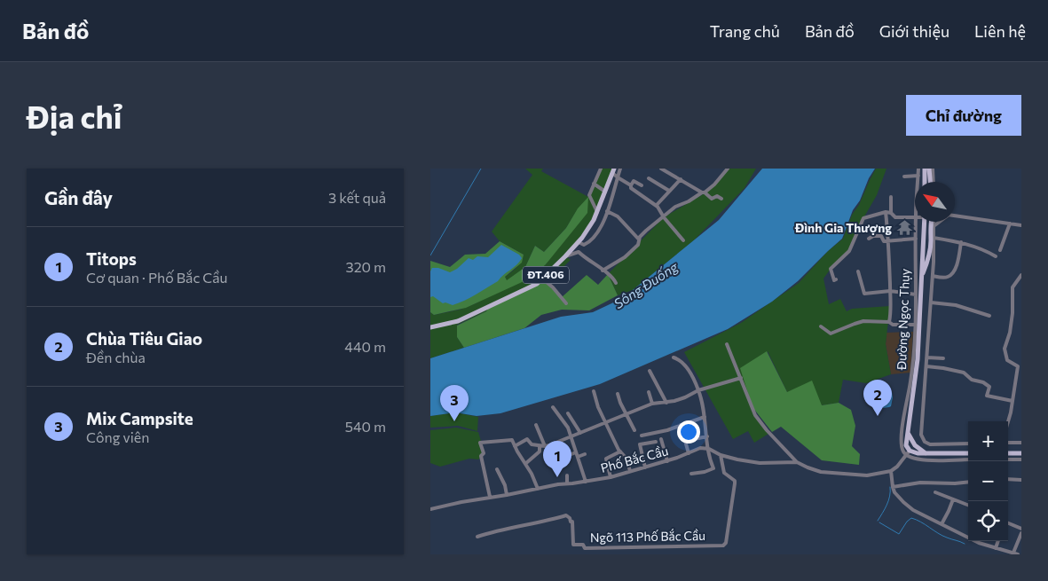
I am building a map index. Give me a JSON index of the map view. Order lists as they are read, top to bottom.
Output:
{
  "streets": {
    "main road": ["ĐT.406", "Đường Ngọc Thụy"],
    "street": ["Phố Bắc Cầu", "Ngõ 113 Phố Bắc Cầu"]
  },
  "water": ["Sông Đuống"],
  "places": {
    "temple": ["Đình Gia Thượng"]
  },
  "north": "top left",
  "page": {
    "header": "Bản đồ",
    "nav": [
      "Trang chủ",
      "Bản đồ",
      "Giới thiệu",
      "Liên hệ"
    ],
    "buttons": "Chỉ đường",
    "title": "Địa chỉ",
    "heading": ["Gần đây", "3 kết quả"],
    "list": [
      {
        "mark": "1",
        "name": "Titops",
        "note": "Cơ quan · Phố Bắc Cầu",
        "value": "320 m"
      },
      {
        "mark": "2",
        "name": "Chùa Tiêu Giao",
        "note": "Đền chùa",
        "value": "440 m"
      },
      {
        "mark": "3",
        "name": "Mix Campsite",
        "note": "Công viên",
        "value": "540 m"
      }
    ],
    "pins": ["2", "3", "1"],
    "map_buttons": ["+", "−"]
  }
}
